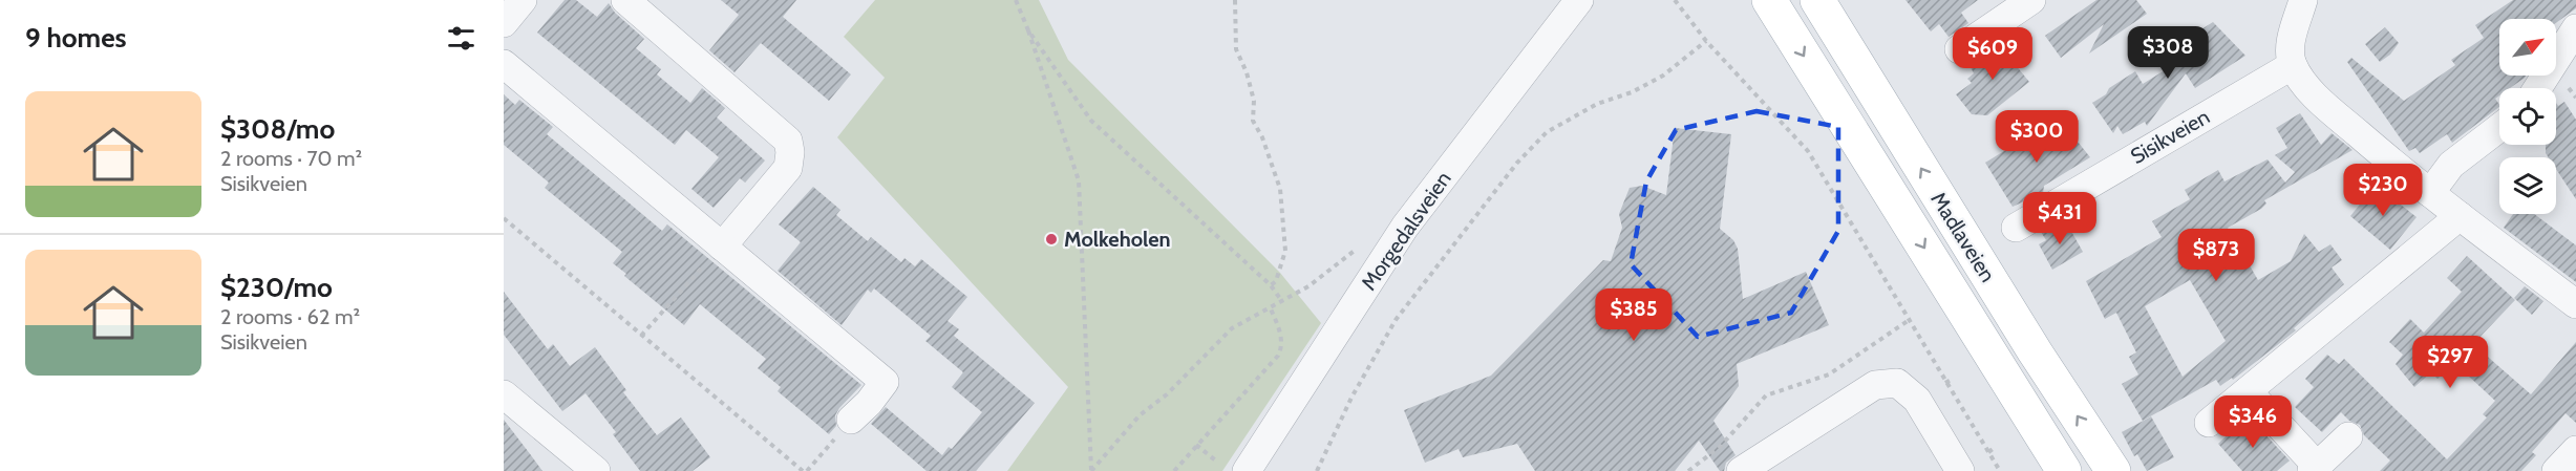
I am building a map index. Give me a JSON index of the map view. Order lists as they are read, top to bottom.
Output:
{
  "streets": {
    "main road": ["Madlaveien"],
    "street": ["Sisikveien", "Morgedalsveien"]
  },
  "places": ["Molkeholen"],
  "north": "top right",
  "page": {
    "heading": "9 homes",
    "price": [
      "$308",
      "$609",
      "$300",
      "$230",
      "$431",
      "$873",
      "$385",
      "$297",
      "$346"
    ],
    "list": [
      {
        "name": "$308/mo",
        "note": "2 rooms · 70 m² · Sisikveien"
      },
      {
        "name": "$230/mo",
        "note": "2 rooms · 62 m² · Sisikveien"
      }
    ]
  }
}
